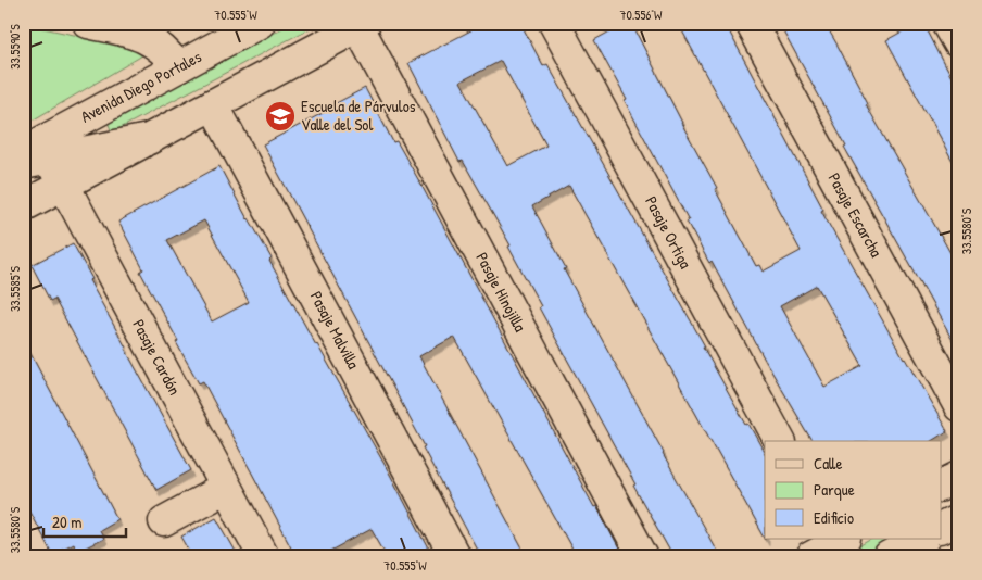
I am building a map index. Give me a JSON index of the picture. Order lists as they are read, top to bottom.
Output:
{
  "streets": {
    "street": [
      "Avenida Diego Portales",
      "Pasaje Escarcha",
      "Pasaje Ortiga",
      "Pasaje Hinojilla",
      "Pasaje Malvilla",
      "Pasaje Cardón"
    ]
  },
  "crossings": [
    ["Avenida Diego Portales", "Pasaje Hinojilla"],
    ["Avenida Diego Portales", "Pasaje Malvilla"],
    ["Avenida Diego Portales", "Pasaje Cardón"]
  ],
  "places": {
    "school or university": ["Escuela de Párvulos Valle del Sol"]
  },
  "legend": ["Calle", "Parque", "Edificio"],
  "scale_bar": "20 m",
  "coordinates": [
    "70.555°W",
    "70.556°W",
    "33.5590°S",
    "33.5580°S",
    "33.5585°S"
  ]
}
